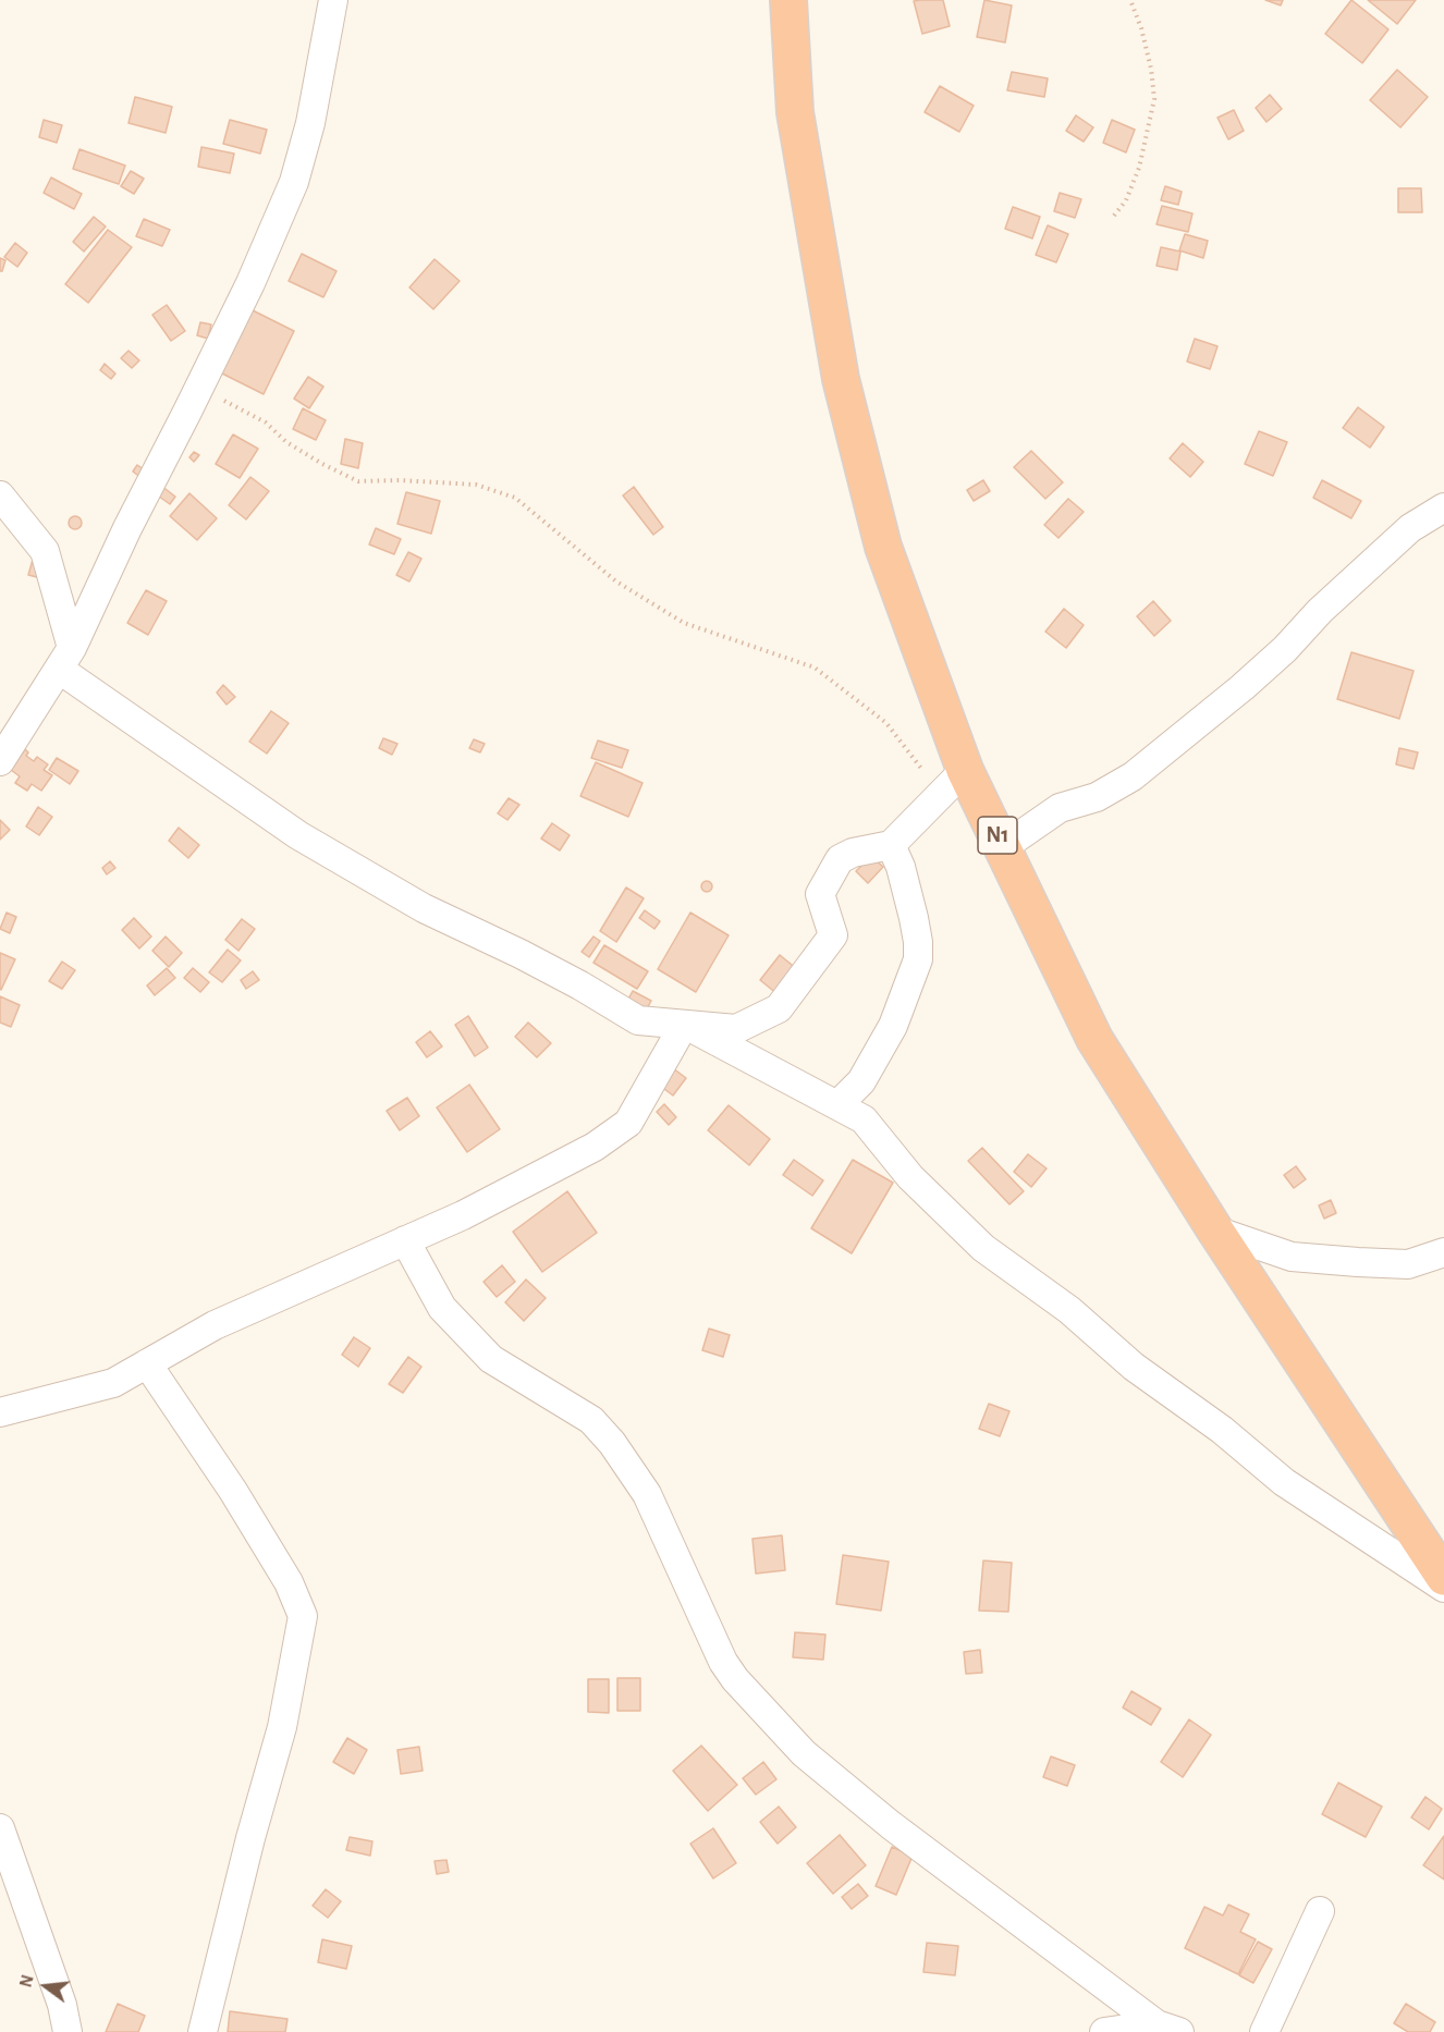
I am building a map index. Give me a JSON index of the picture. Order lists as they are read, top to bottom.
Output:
{
  "streets": {
    "highway": ["N1"]
  },
  "north": "left"
}
